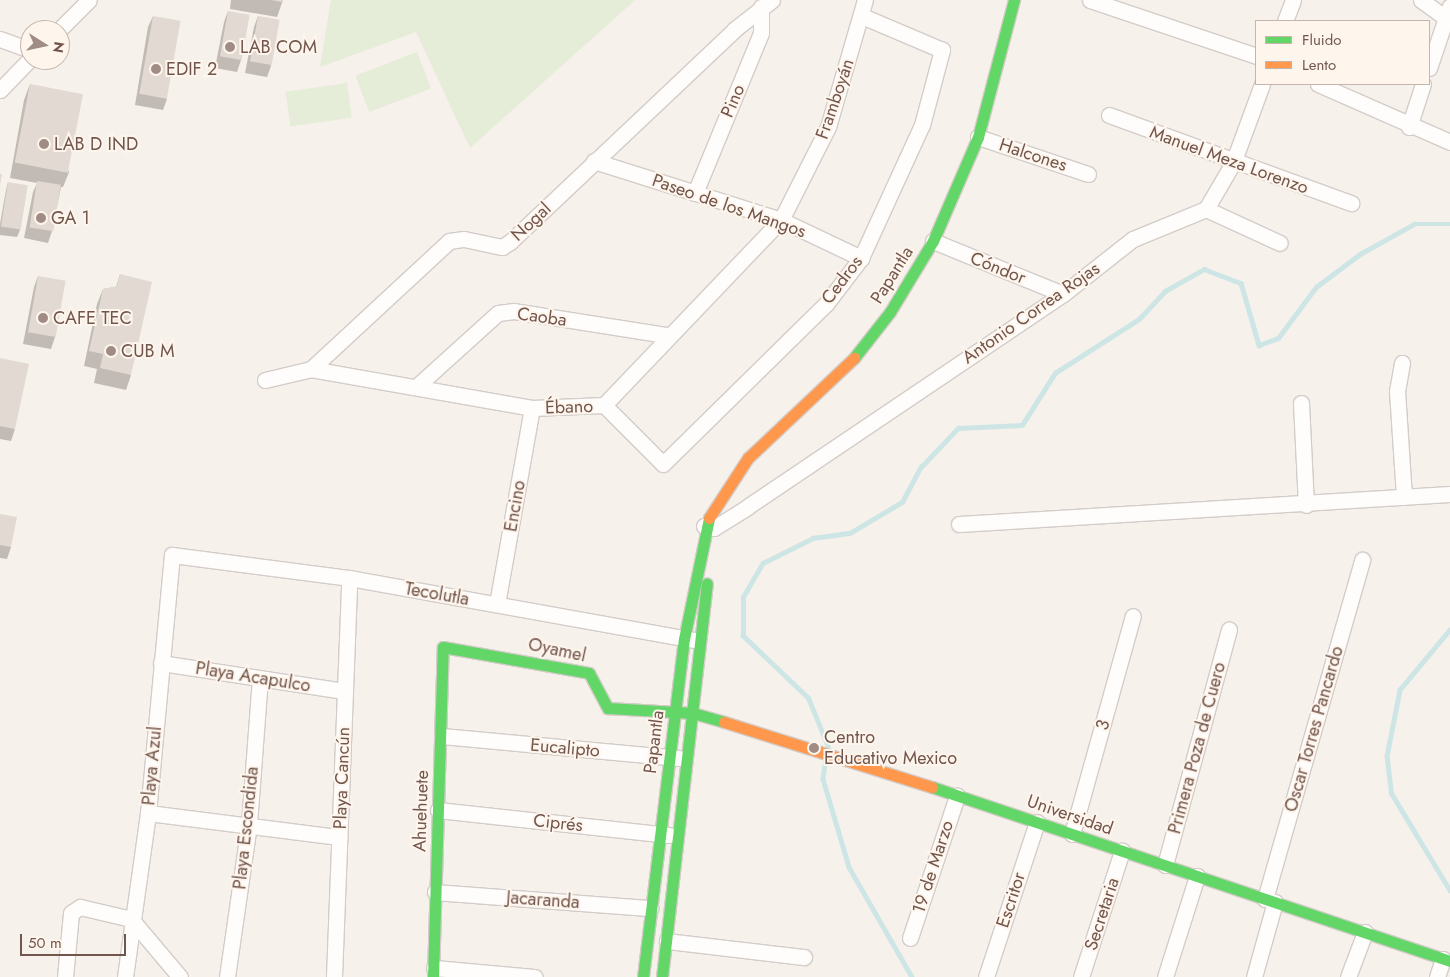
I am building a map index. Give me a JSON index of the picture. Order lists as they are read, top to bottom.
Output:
{
  "streets": {
    "street": [
      "Framboyán",
      "Pino",
      "Halcones",
      "Manuel Meza Lorenzo",
      "Paseo de los Mangos",
      "Nogal",
      "Cóndor",
      "Papantla",
      "Cedros",
      "Antonio Correa Rojas",
      "Caoba",
      "Ébano",
      "Encino",
      "Tecolutla",
      "Oyamel",
      "Playa Acapulco",
      "3",
      "Oscar Torres Pancardo",
      "Eucalipto",
      "Primera Poza de Cuero",
      "Playa Azul",
      "Playa Cancún",
      "Ahuehuete",
      "Universidad",
      "Ciprés",
      "Playa Escondida",
      "19 de Marzo",
      "Jacaranda",
      "Escritor",
      "Secretaria"
    ]
  },
  "crossings": [
    ["Framboyán", "Paseo de los Mangos"],
    ["Framboyán", "Cedros"],
    ["Framboyán", "Ébano"],
    ["Pino", "Paseo de los Mangos"],
    ["Pino", "Nogal"],
    ["Halcones", "Papantla"],
    ["Paseo de los Mangos", "Nogal"],
    ["Paseo de los Mangos", "Cedros"],
    ["Paseo de los Mangos", "Ébano"],
    ["Nogal", "Ébano"],
    ["Cóndor", "Papantla"],
    ["Cóndor", "Antonio Correa Rojas"],
    ["Papantla", "Antonio Correa Rojas"],
    ["Papantla", "Tecolutla"],
    ["Papantla", "Oyamel"],
    ["Papantla", "Eucalipto"],
    ["Papantla", "Universidad"],
    ["Papantla", "Ciprés"],
    ["Papantla", "Jacaranda"],
    ["Cedros", "Ébano"],
    ["Caoba", "Ébano"],
    ["Ébano", "Encino"],
    ["Encino", "Tecolutla"],
    ["Tecolutla", "Playa Azul"],
    ["Tecolutla", "Playa Cancún"],
    ["Oyamel", "Ahuehuete"],
    ["Oyamel", "Universidad"],
    ["Playa Acapulco", "Playa Azul"],
    ["Playa Acapulco", "Playa Cancún"],
    ["Playa Acapulco", "Playa Escondida"],
    ["3", "Universidad"],
    ["Oscar Torres Pancardo", "Universidad"],
    ["Eucalipto", "Ahuehuete"],
    ["Primera Poza de Cuero", "Universidad"],
    ["Ahuehuete", "Ciprés"],
    ["Ahuehuete", "Jacaranda"],
    ["Universidad", "19 de Marzo"],
    ["Universidad", "Escritor"],
    ["Universidad", "Secretaria"]
  ],
  "places": [
    "LAB COM",
    "EDIF 2",
    "LAB D IND",
    "GA 1",
    "CAFE TEC",
    "CUB M",
    "Centro Educativo Mexico"
  ],
  "legend": ["Fluido", "Lento"],
  "scale_bar": "50 m",
  "north": "right"
}
